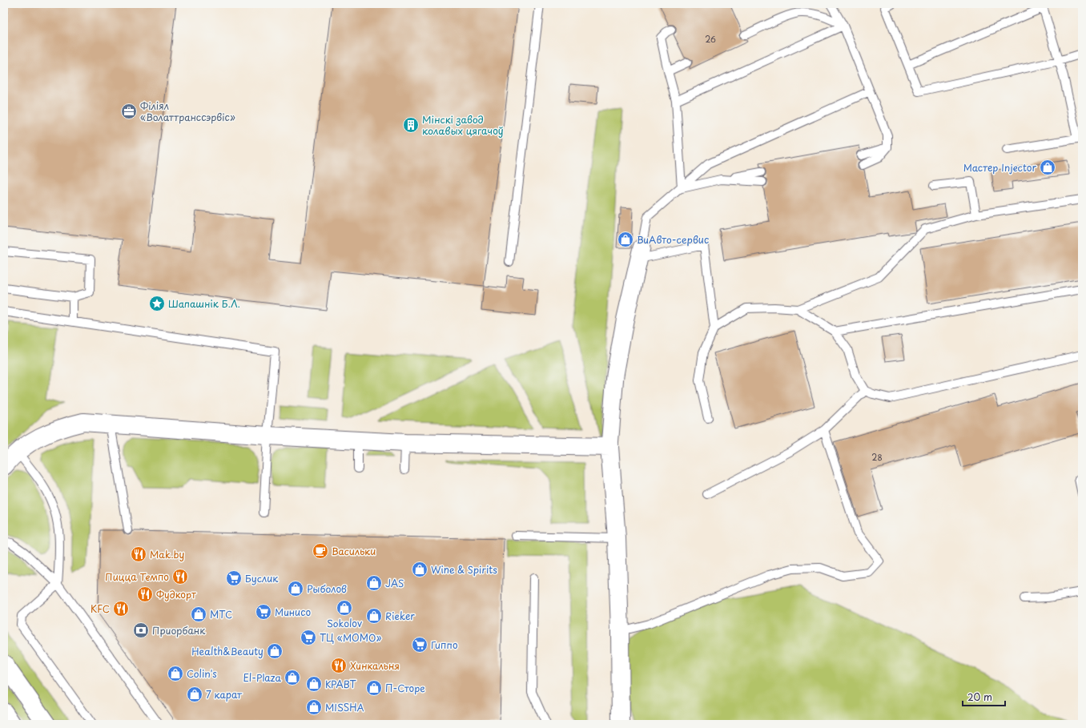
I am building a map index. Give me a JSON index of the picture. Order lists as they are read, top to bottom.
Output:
{
  "places": {
    "office": ["Філіял «Волаттранссэрвіс»"],
    "building": ["Мінскі завод колавых цягачоў"],
    "shop": [
      "Мастер Injector",
      "ВиАвто-сервис",
      "Wine & Spirits",
      "JAS",
      "Рыболов",
      "Sokolov",
      "МТС",
      "Rieker",
      "Health&Beauty",
      "Colin's",
      "El-Plaza",
      "КРАВТ",
      "П-Сторе",
      "7 карат",
      "MISSHA"
    ],
    "place": ["Шапашнік Б.Л."],
    "cafe": ["Васильки"],
    "restaurant": [
      "Mak.by",
      "Пицца Темпо",
      "Фудкорт",
      "KFC",
      "Хинкальня"
    ],
    "supermarket": [
      "Буслик",
      "Минисо",
      "ТЦ «МОМО»",
      "Гиппо"
    ],
    "bank": ["Приорбанк"]
  },
  "house_numbers": ["26", "28"],
  "scale_bar": "20 m"
}
